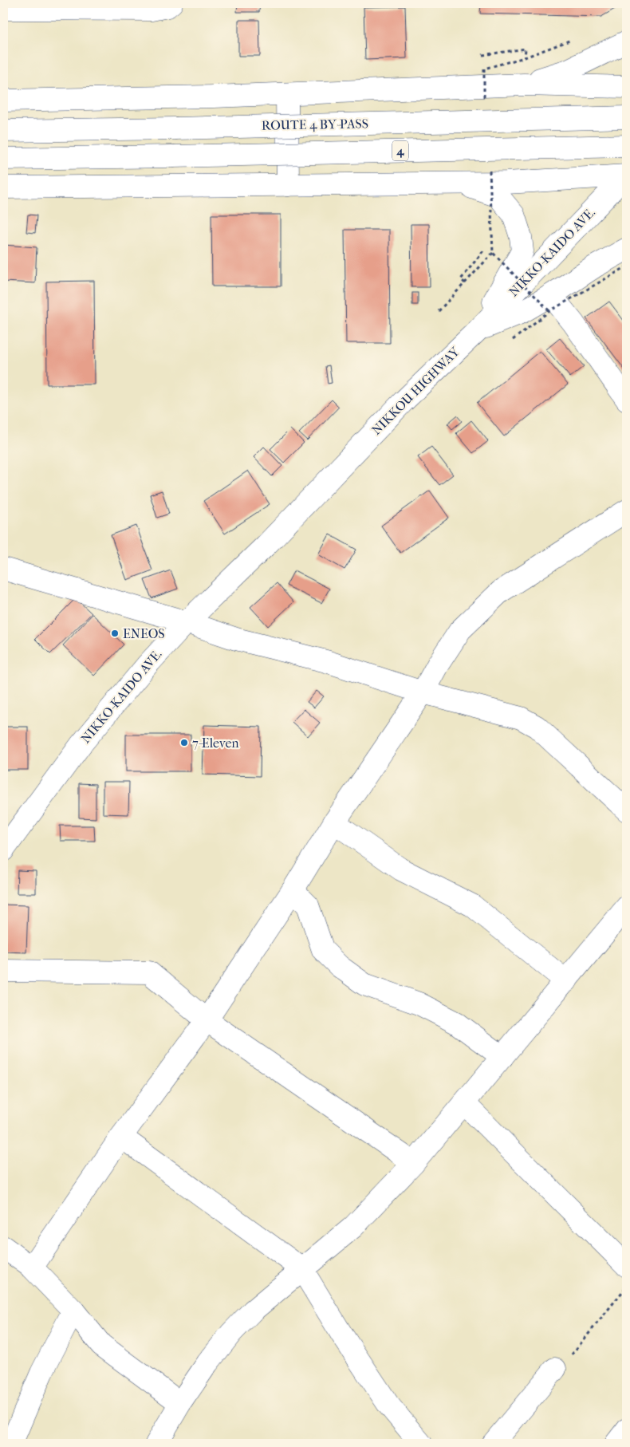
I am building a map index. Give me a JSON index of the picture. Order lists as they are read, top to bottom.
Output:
{
  "streets": {
    "main road": ["ROUTE 4 BY-PASS", "4", "NIKKO-KAIDO AVE."]
  },
  "places": ["ENEOS", "7-Eleven"]
}
